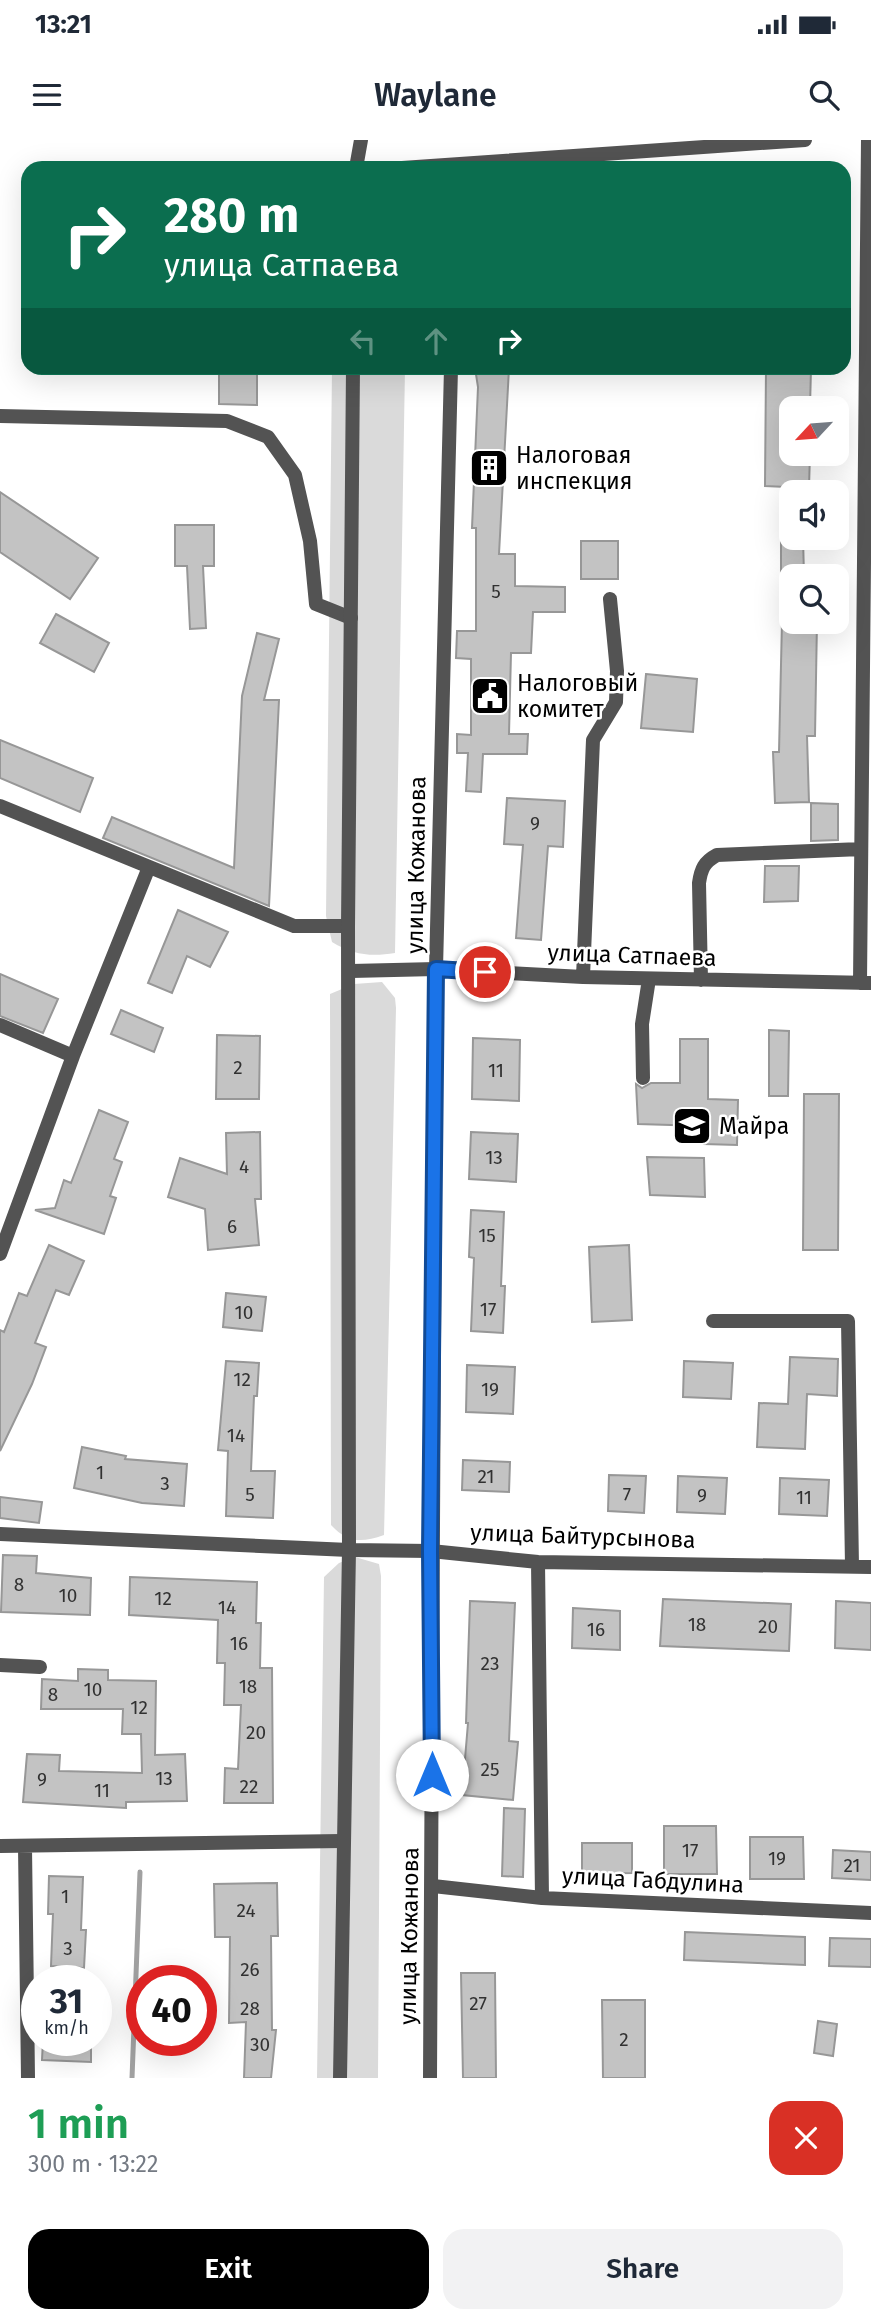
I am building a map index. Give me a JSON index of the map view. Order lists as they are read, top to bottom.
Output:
{
  "streets": {
    "street": [
      "улица Кожанова",
      "улица Сатпаева",
      "улица Байтурсынова",
      "улица Габдулина"
    ]
  },
  "crossings": [
    ["улица Кожанова", "улица Сатпаева"],
    ["улица Кожанова", "улица Байтурсынова"],
    ["улица Кожанова", "улица Габдулина"]
  ],
  "places": {
    "building": ["Налоговая инспекция"],
    "public building": ["Налоговый комитет"],
    "school or university": ["Майра"]
  },
  "house_numbers": [
    "5",
    "9",
    "2",
    "11",
    "13",
    "4",
    "6",
    "15",
    "17",
    "10",
    "12",
    "19",
    "14",
    "1",
    "21",
    "3",
    "5",
    "7",
    "9",
    "11",
    "8",
    "10",
    "12",
    "14",
    "18",
    "20",
    "16",
    "16",
    "23",
    "18",
    "10",
    "8",
    "12",
    "20",
    "25",
    "13",
    "9",
    "22",
    "11",
    "17",
    "19",
    "21",
    "1",
    "24",
    "3",
    "26",
    "27",
    "28",
    "2",
    "30"
  ],
  "north": "bottom left",
  "page": {
    "status": "13:21",
    "header": "Waylane",
    "turn": ["280 m", "улица Сатпаева"],
    "speed": "31 km/h",
    "limit": "40",
    "heading": ["1 min", "300 m · 13:22"],
    "buttons": ["Exit", "Share"]
  }
}
